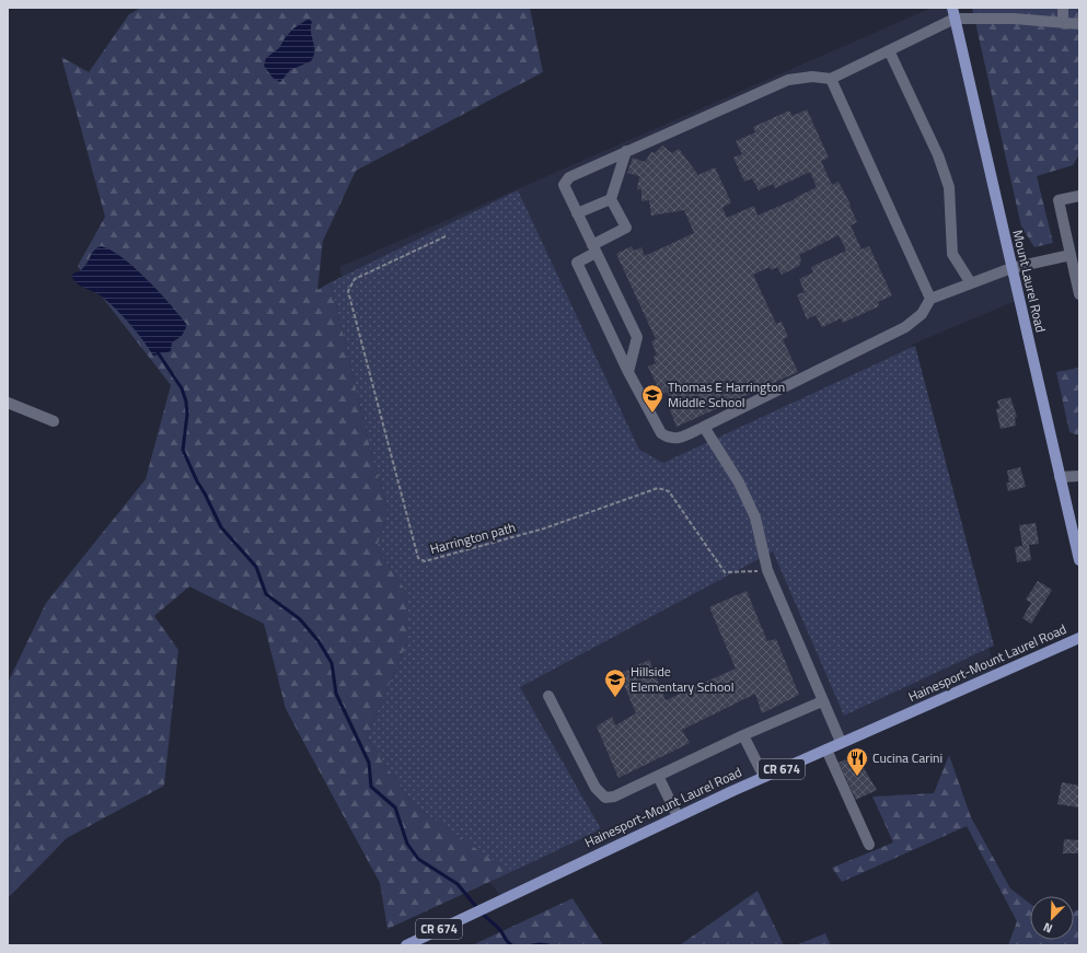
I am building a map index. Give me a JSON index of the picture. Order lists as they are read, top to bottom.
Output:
{
  "streets": {
    "main road": ["Mount Laurel Road", "Hainesport-Mount Laurel Road", "CR 674"],
    "path": ["Harrington path"]
  },
  "places": {
    "school or university": ["Thomas E Harrington Middle School", "Hillside Elementary School"],
    "restaurant": ["Cucina Carini"]
  },
  "north": "bottom left"
}
